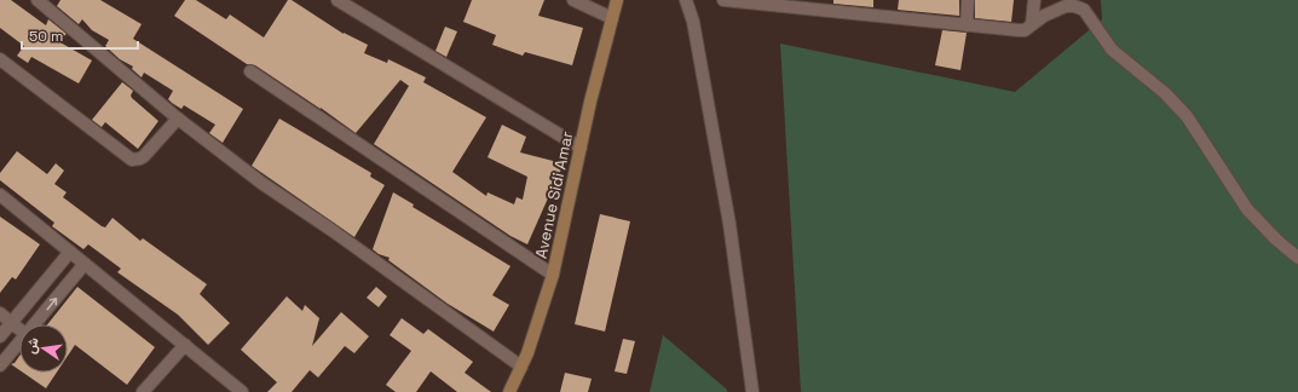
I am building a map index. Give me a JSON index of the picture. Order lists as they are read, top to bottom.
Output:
{
  "streets": {
    "street": ["Avenue Sidi Amar"]
  },
  "scale_bar": "50 m",
  "north": "left"
}
